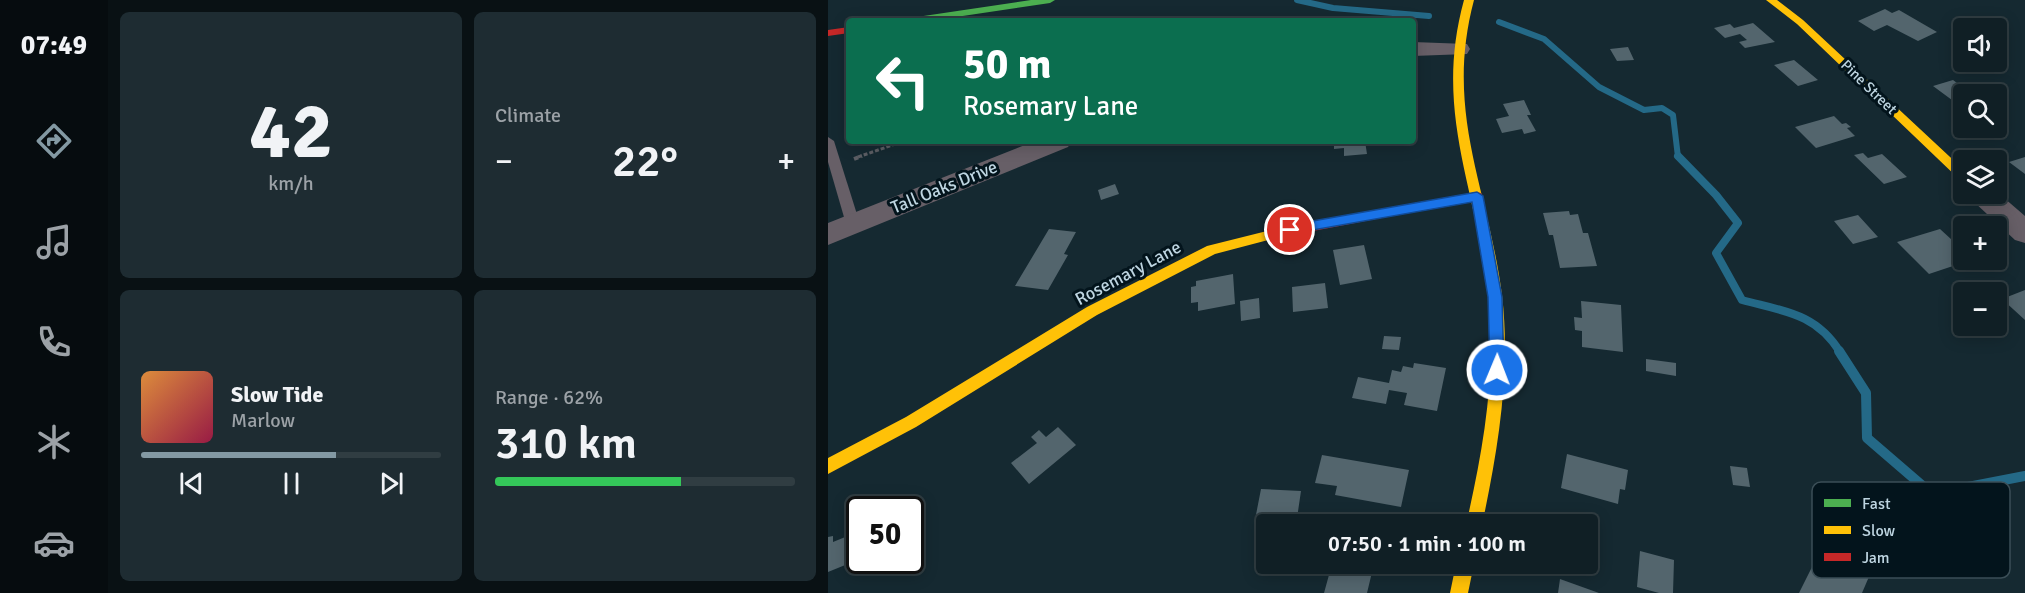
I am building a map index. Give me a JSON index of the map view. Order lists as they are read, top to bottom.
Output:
{
  "streets": {
    "main road": ["Pine Street", "Rosemary Lane"],
    "street": ["Tall Oaks Drive"]
  },
  "legend": ["Fast", "Slow", "Jam"],
  "page": {
    "tabs": "07:49",
    "tile": [
      ["42", "km/h"],
      "Climate",
      ["Range · 62%", "310 km"]
    ],
    "map_buttons": ["+", "−"],
    "turn": ["50 m", "Rosemary Lane"],
    "heat": ["−", "22°", "+"],
    "song": ["Slow Tide", "Marlow"],
    "limit": "50",
    "trip": "07:50 · 1 min · 100 m"
  }
}
